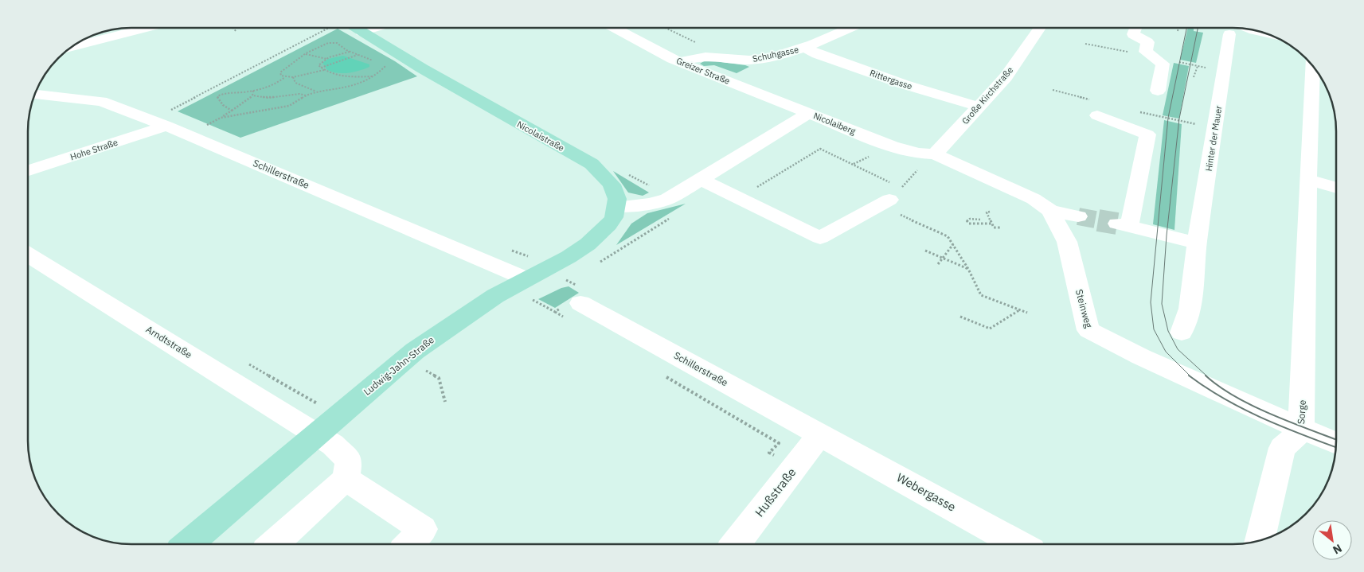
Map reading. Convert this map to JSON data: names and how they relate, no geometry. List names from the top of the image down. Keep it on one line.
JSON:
{"streets":{"main road":["Nicolaistraße","Ludwig-Jahn-Straße"],"street":["Schuhgasse","Greizer Straße","Rittergasse","Große Kirchstraße","Nicolaiberg","Hinter der Mauer","Hohe Straße","Schillerstraße","Steinweg","Arndtstraße","Sorge","Hußstraße","Webergasse"]},"crossings":[["Schuhgasse","Greizer Straße"],["Schuhgasse","Rittergasse"],["Greizer Straße","Nicolaiberg"],["Rittergasse","Große Kirchstraße"],["Große Kirchstraße","Nicolaiberg"],["Große Kirchstraße","Steinweg"],["Nicolaiberg","Nicolaistraße"],["Nicolaiberg","Steinweg"],["Hohe Straße","Schillerstraße"],["Schillerstraße","Ludwig-Jahn-Straße"],["Schillerstraße","Hußstraße"],["Schillerstraße","Webergasse"],["Steinweg","Sorge"],["Arndtstraße","Ludwig-Jahn-Straße"],["Hußstraße","Webergasse"]],"north":"bottom right"}
